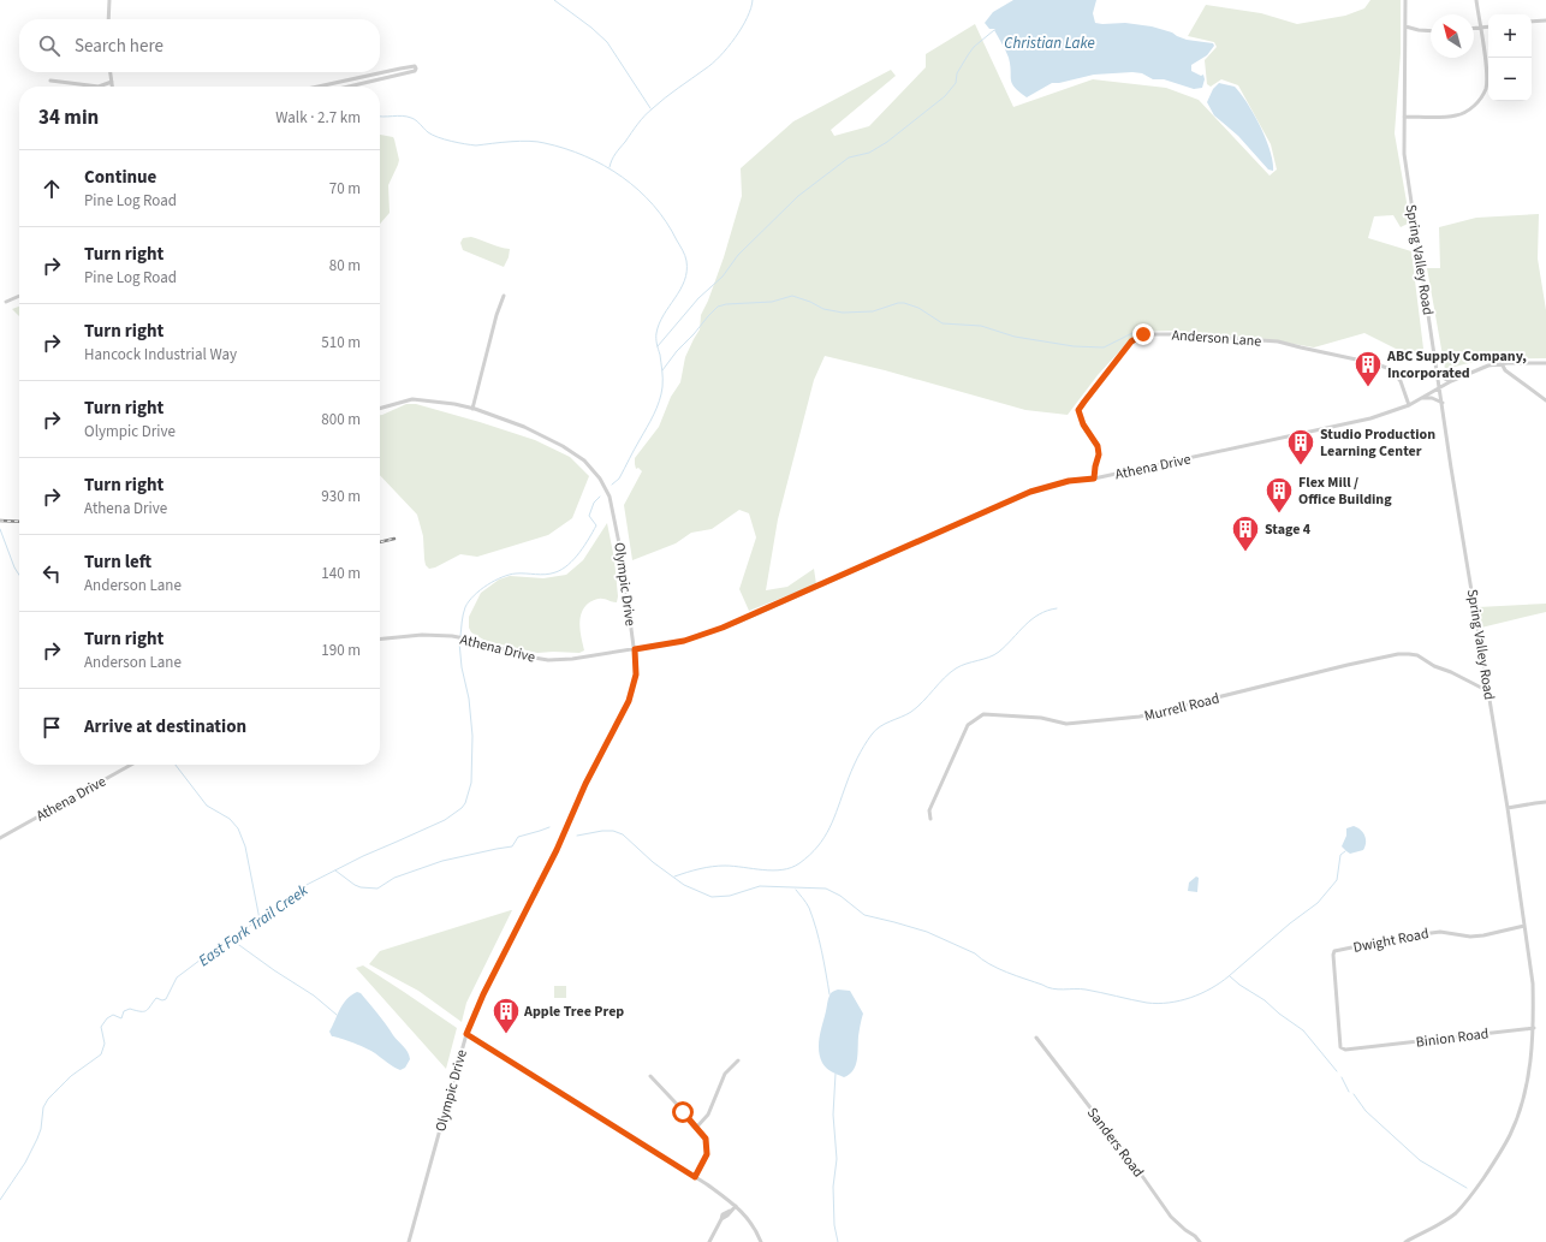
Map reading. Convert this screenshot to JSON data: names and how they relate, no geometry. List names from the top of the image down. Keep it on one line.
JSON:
{"streets":{"street":["Spring Valley Road","Anderson Lane","Athena Drive","Olympic Drive","Murrell Road","Dwight Road","Binion Road","Sanders Road"]},"crossings":[["Spring Valley Road","Athena Drive"],["Spring Valley Road","Murrell Road"],["Spring Valley Road","Dwight Road"],["Spring Valley Road","Binion Road"],["Anderson Lane","Athena Drive"],["Athena Drive","Olympic Drive"],["Dwight Road","Binion Road"]],"water":["Christian Lake","East Fork Trail Creek"],"places":{"building":["ABC Supply Company, Incorporated","Studio Production Learning Center","Flex Mill / Office Building","Stage 4","Apple Tree Prep"]},"north":"top left","page":{"map_buttons":["+","−"],"search":"Search here","heading":["34 min","Walk · 2.7 km"],"list":[["Continue","Pine Log Road","70 m"],["Turn right","Pine Log Road","80 m"],["Turn right","Hancock Industrial Way","510 m"],["Turn right","Olympic Drive","800 m"],["Turn right","Athena Drive","930 m"],["Turn left","Anderson Lane","140 m"],["Turn right","Anderson Lane","190 m"],"Arrive at destination"]}}
